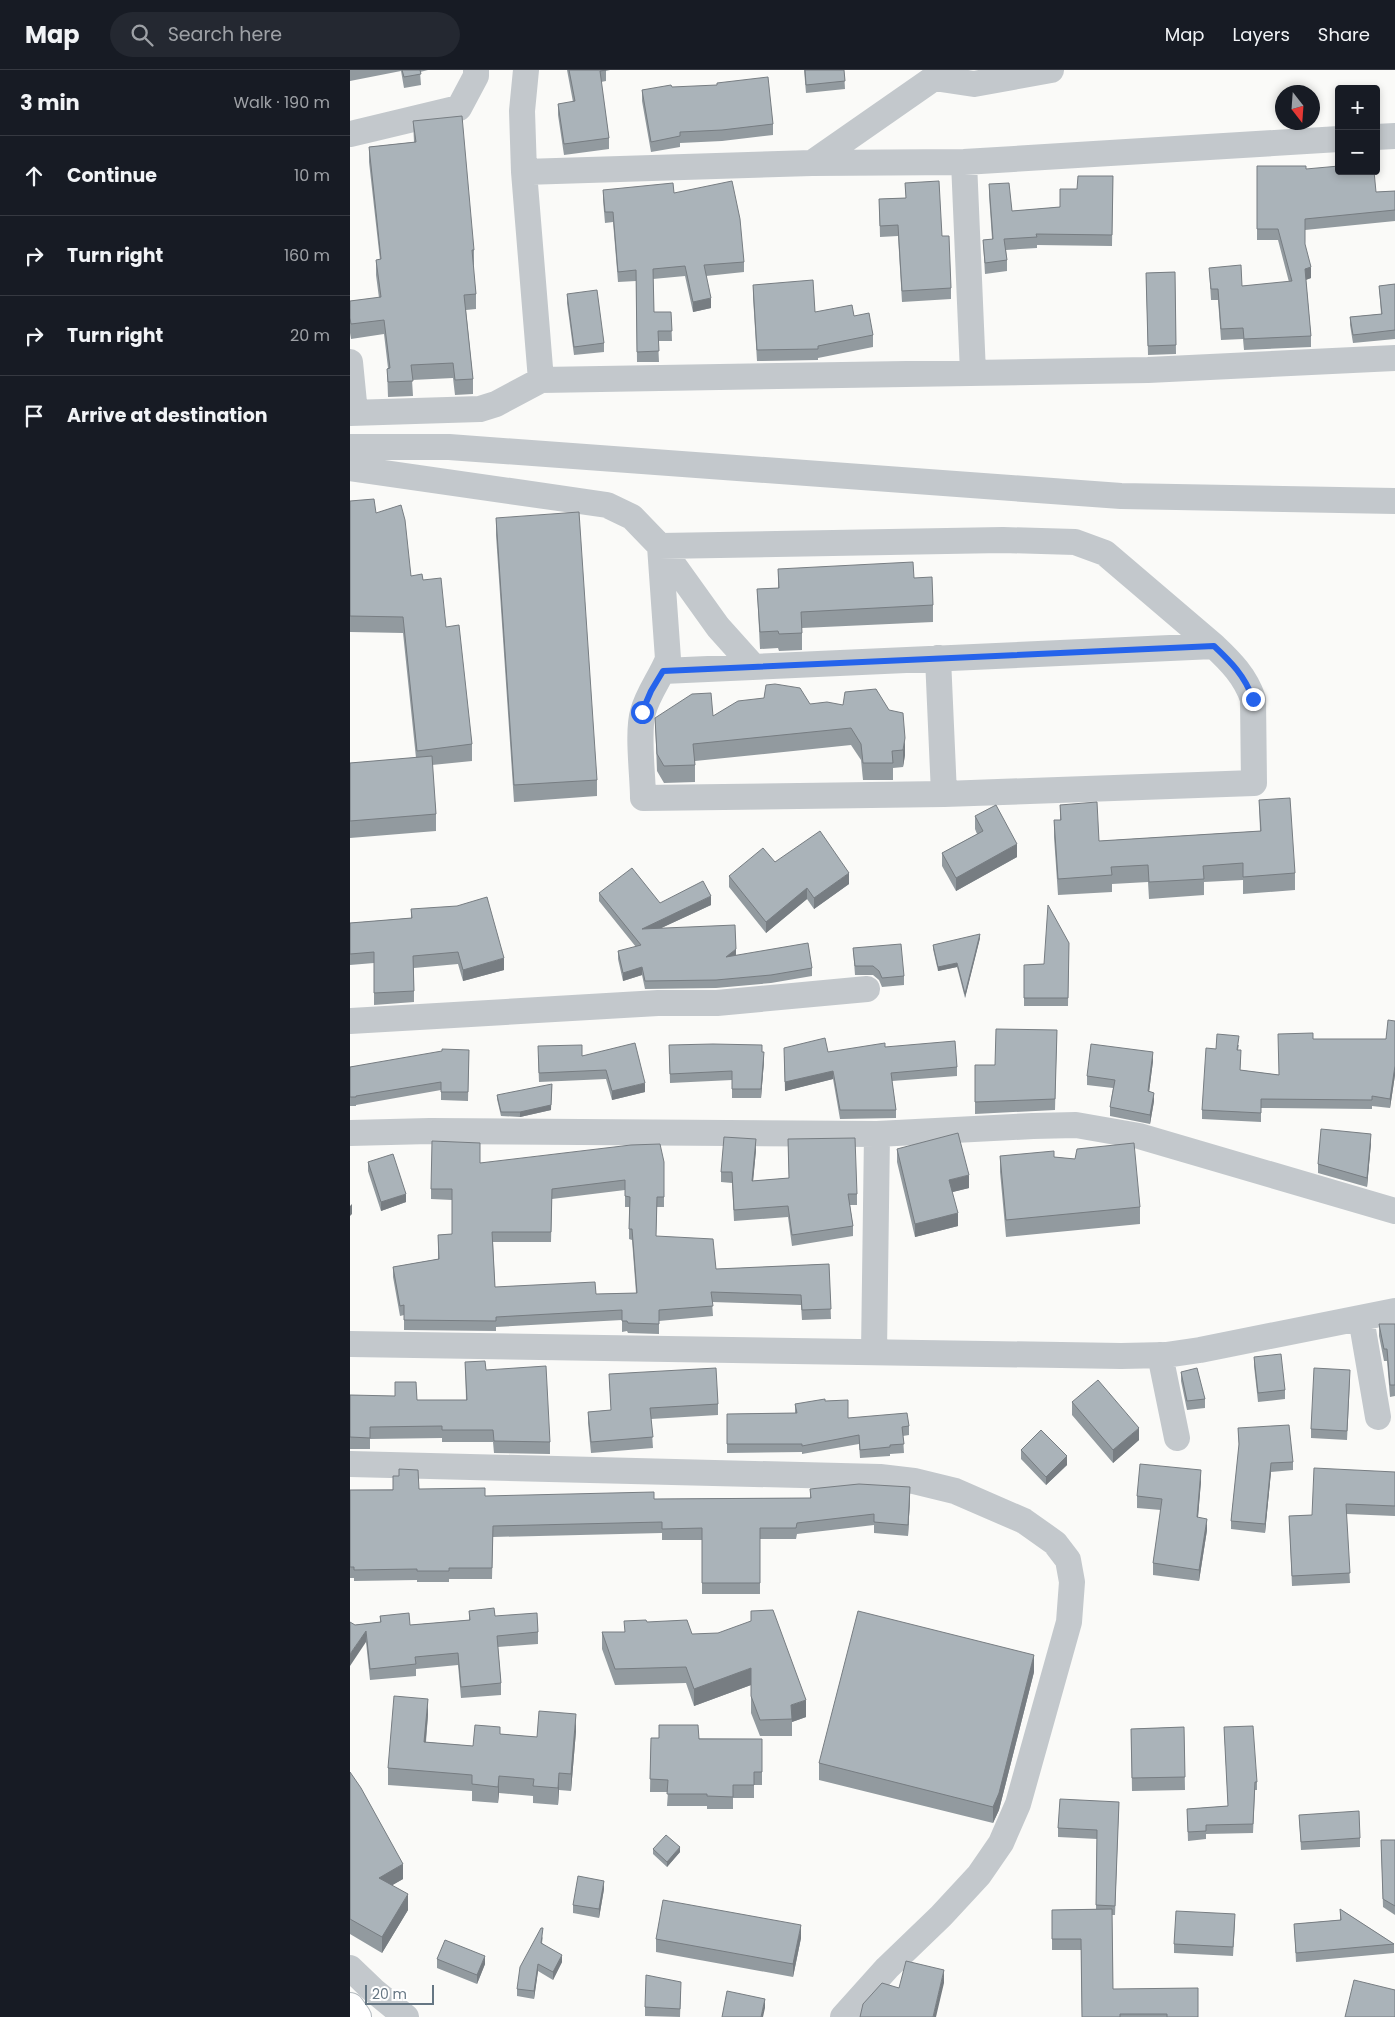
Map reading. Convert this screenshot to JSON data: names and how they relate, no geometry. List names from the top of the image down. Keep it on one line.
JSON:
{"scale_bar":"20 m","north":"bottom","page":{"header":"Map","search":"Search here","nav":["Map","Layers","Share"],"heading":["3 min","Walk · 190 m"],"map_buttons":["+","−"],"list":[["Continue","10 m"],["Turn right","160 m"],["Turn right","20 m"],"Arrive at destination"],"scale":"20 m"}}
